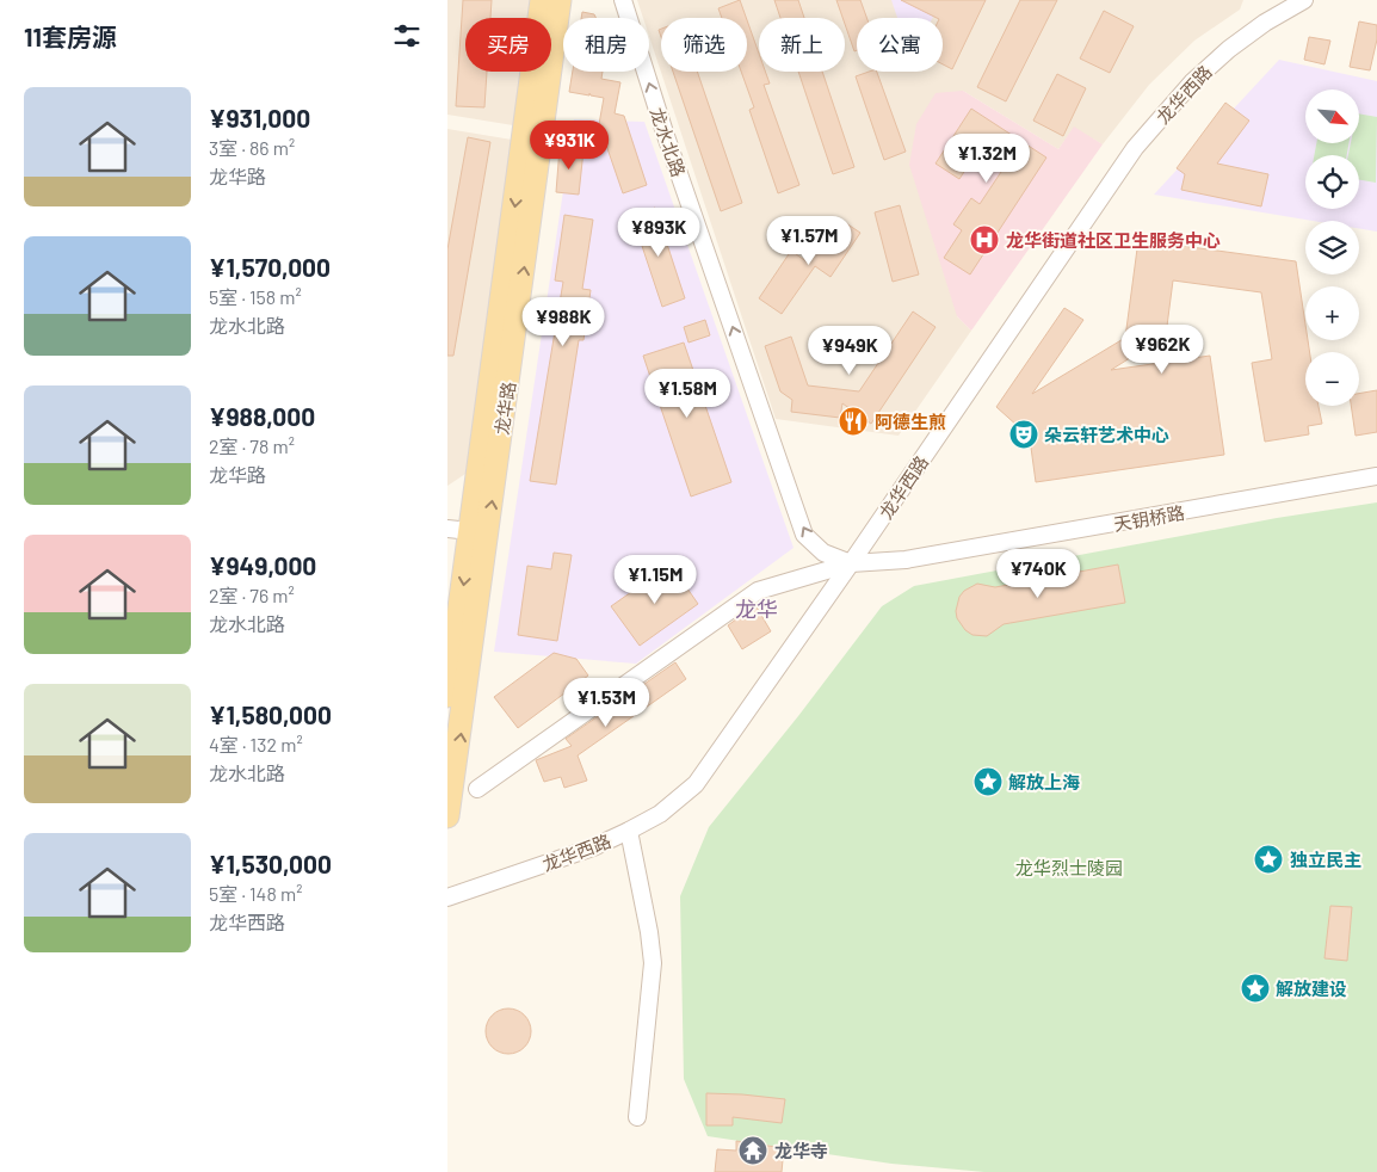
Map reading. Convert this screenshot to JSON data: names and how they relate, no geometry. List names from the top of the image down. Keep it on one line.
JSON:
{"streets":{"main road":["龙华路"],"street":["龙华西路","龙水北路","天钥桥路"]},"crossings":[["龙华西路","龙水北路"],["龙华西路","天钥桥路"],["龙水北路","天钥桥路"]],"one_way":["龙水北路"],"districts":["龙华"],"parks":["龙华烈士陵园"],"places":{"hospital":["龙华街道社区卫生服务中心"],"restaurant":["阿德生煎"],"theatre":["朵云轩艺术中心"],"place":["解放上海","独立民主","解放建设"],"temple":["龙华寺"]},"north":"bottom right","page":{"heading":"11套房源","chip":["买房","租房","筛选","新上","公寓"],"list":[{"name":"¥931,000","note":"3室 · 86 m² · 龙华路"},{"name":"¥1,570,000","note":"5室 · 158 m² · 龙水北路"},{"name":"¥988,000","note":"2室 · 78 m² · 龙华路"},{"name":"¥949,000","note":"2室 · 76 m² · 龙水北路"},{"name":"¥1,580,000","note":"4室 · 132 m² · 龙水北路"},{"name":"¥1,530,000","note":"5室 · 148 m² · 龙华西路"}],"map_buttons":["+","−"],"price":["¥931K","¥1.32M","¥893K","¥1.57M","¥988K","¥962K","¥949K","¥1.58M","¥740K","¥1.15M","¥1.53M"]}}
